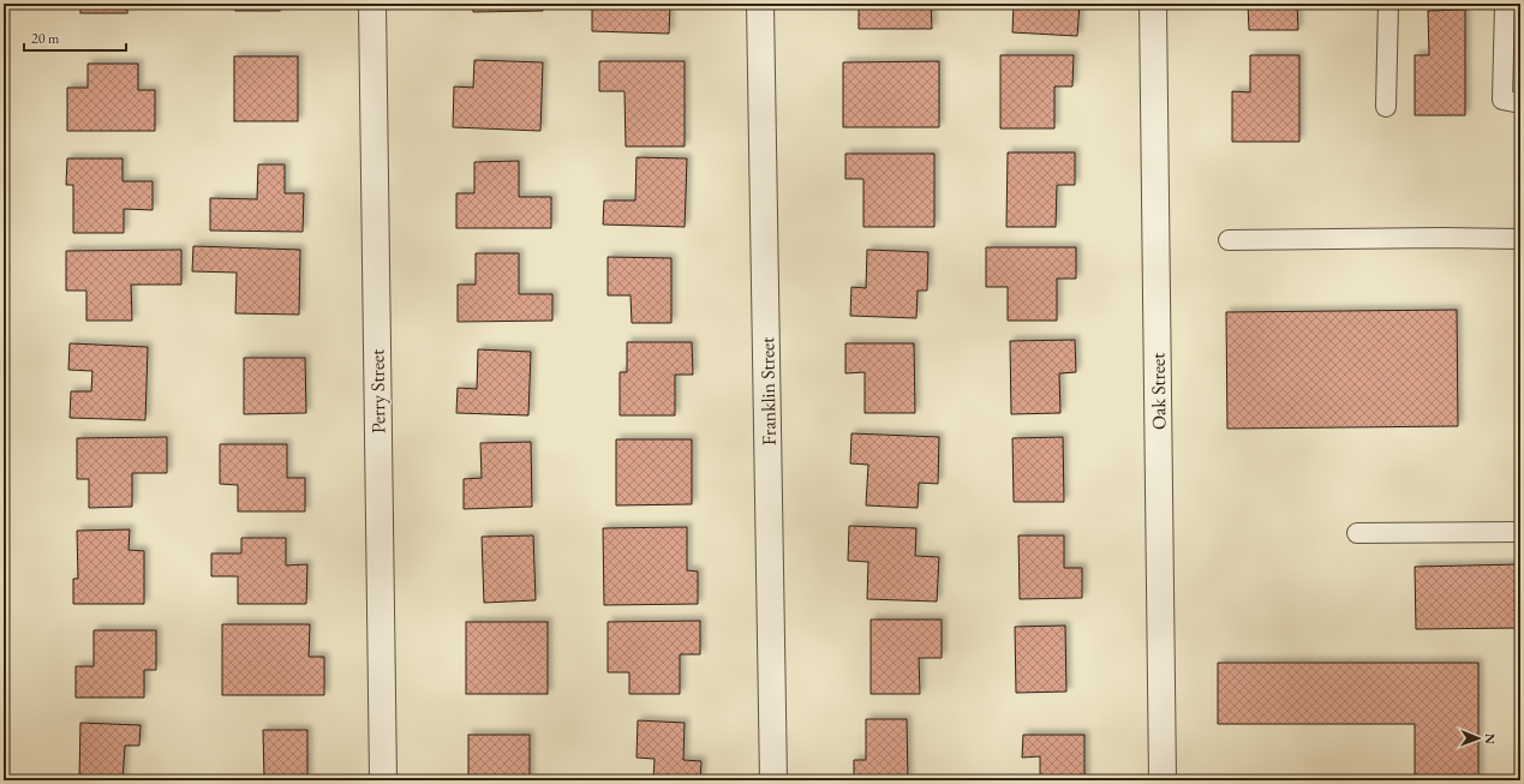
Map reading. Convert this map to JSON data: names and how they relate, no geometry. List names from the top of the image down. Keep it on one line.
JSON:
{"streets":{"street":["Perry Street","Franklin Street","Oak Street"]},"scale_bar":"20 m","north":"right"}
